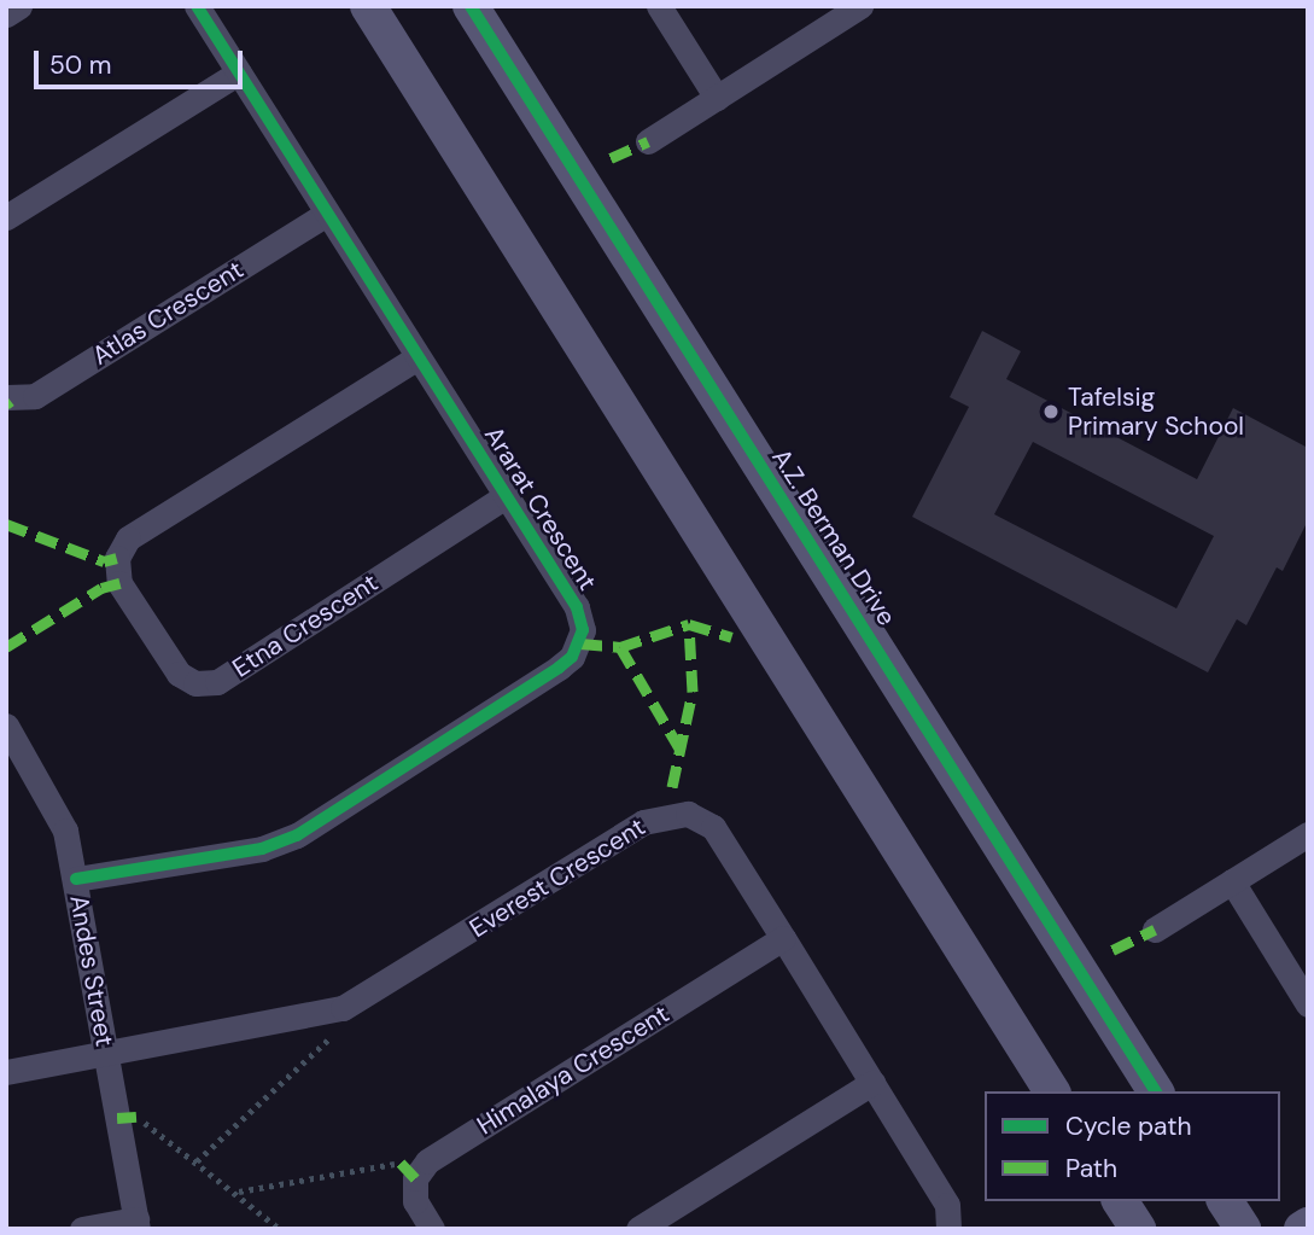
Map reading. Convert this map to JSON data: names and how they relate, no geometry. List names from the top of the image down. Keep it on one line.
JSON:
{"streets":{"street":["Atlas Crescent","Ararat Crescent","A.Z. Berman Drive","Etna Crescent","Everest Crescent","Andes Street","Himalaya Crescent"]},"crossings":[["Atlas Crescent","Ararat Crescent"],["Ararat Crescent","Etna Crescent"],["Ararat Crescent","Andes Street"],["Everest Crescent","Andes Street"],["Everest Crescent","Himalaya Crescent"]],"places":["Tafelsig Primary School"],"legend":["Cycle path","Path"],"scale_bar":"50 m"}
